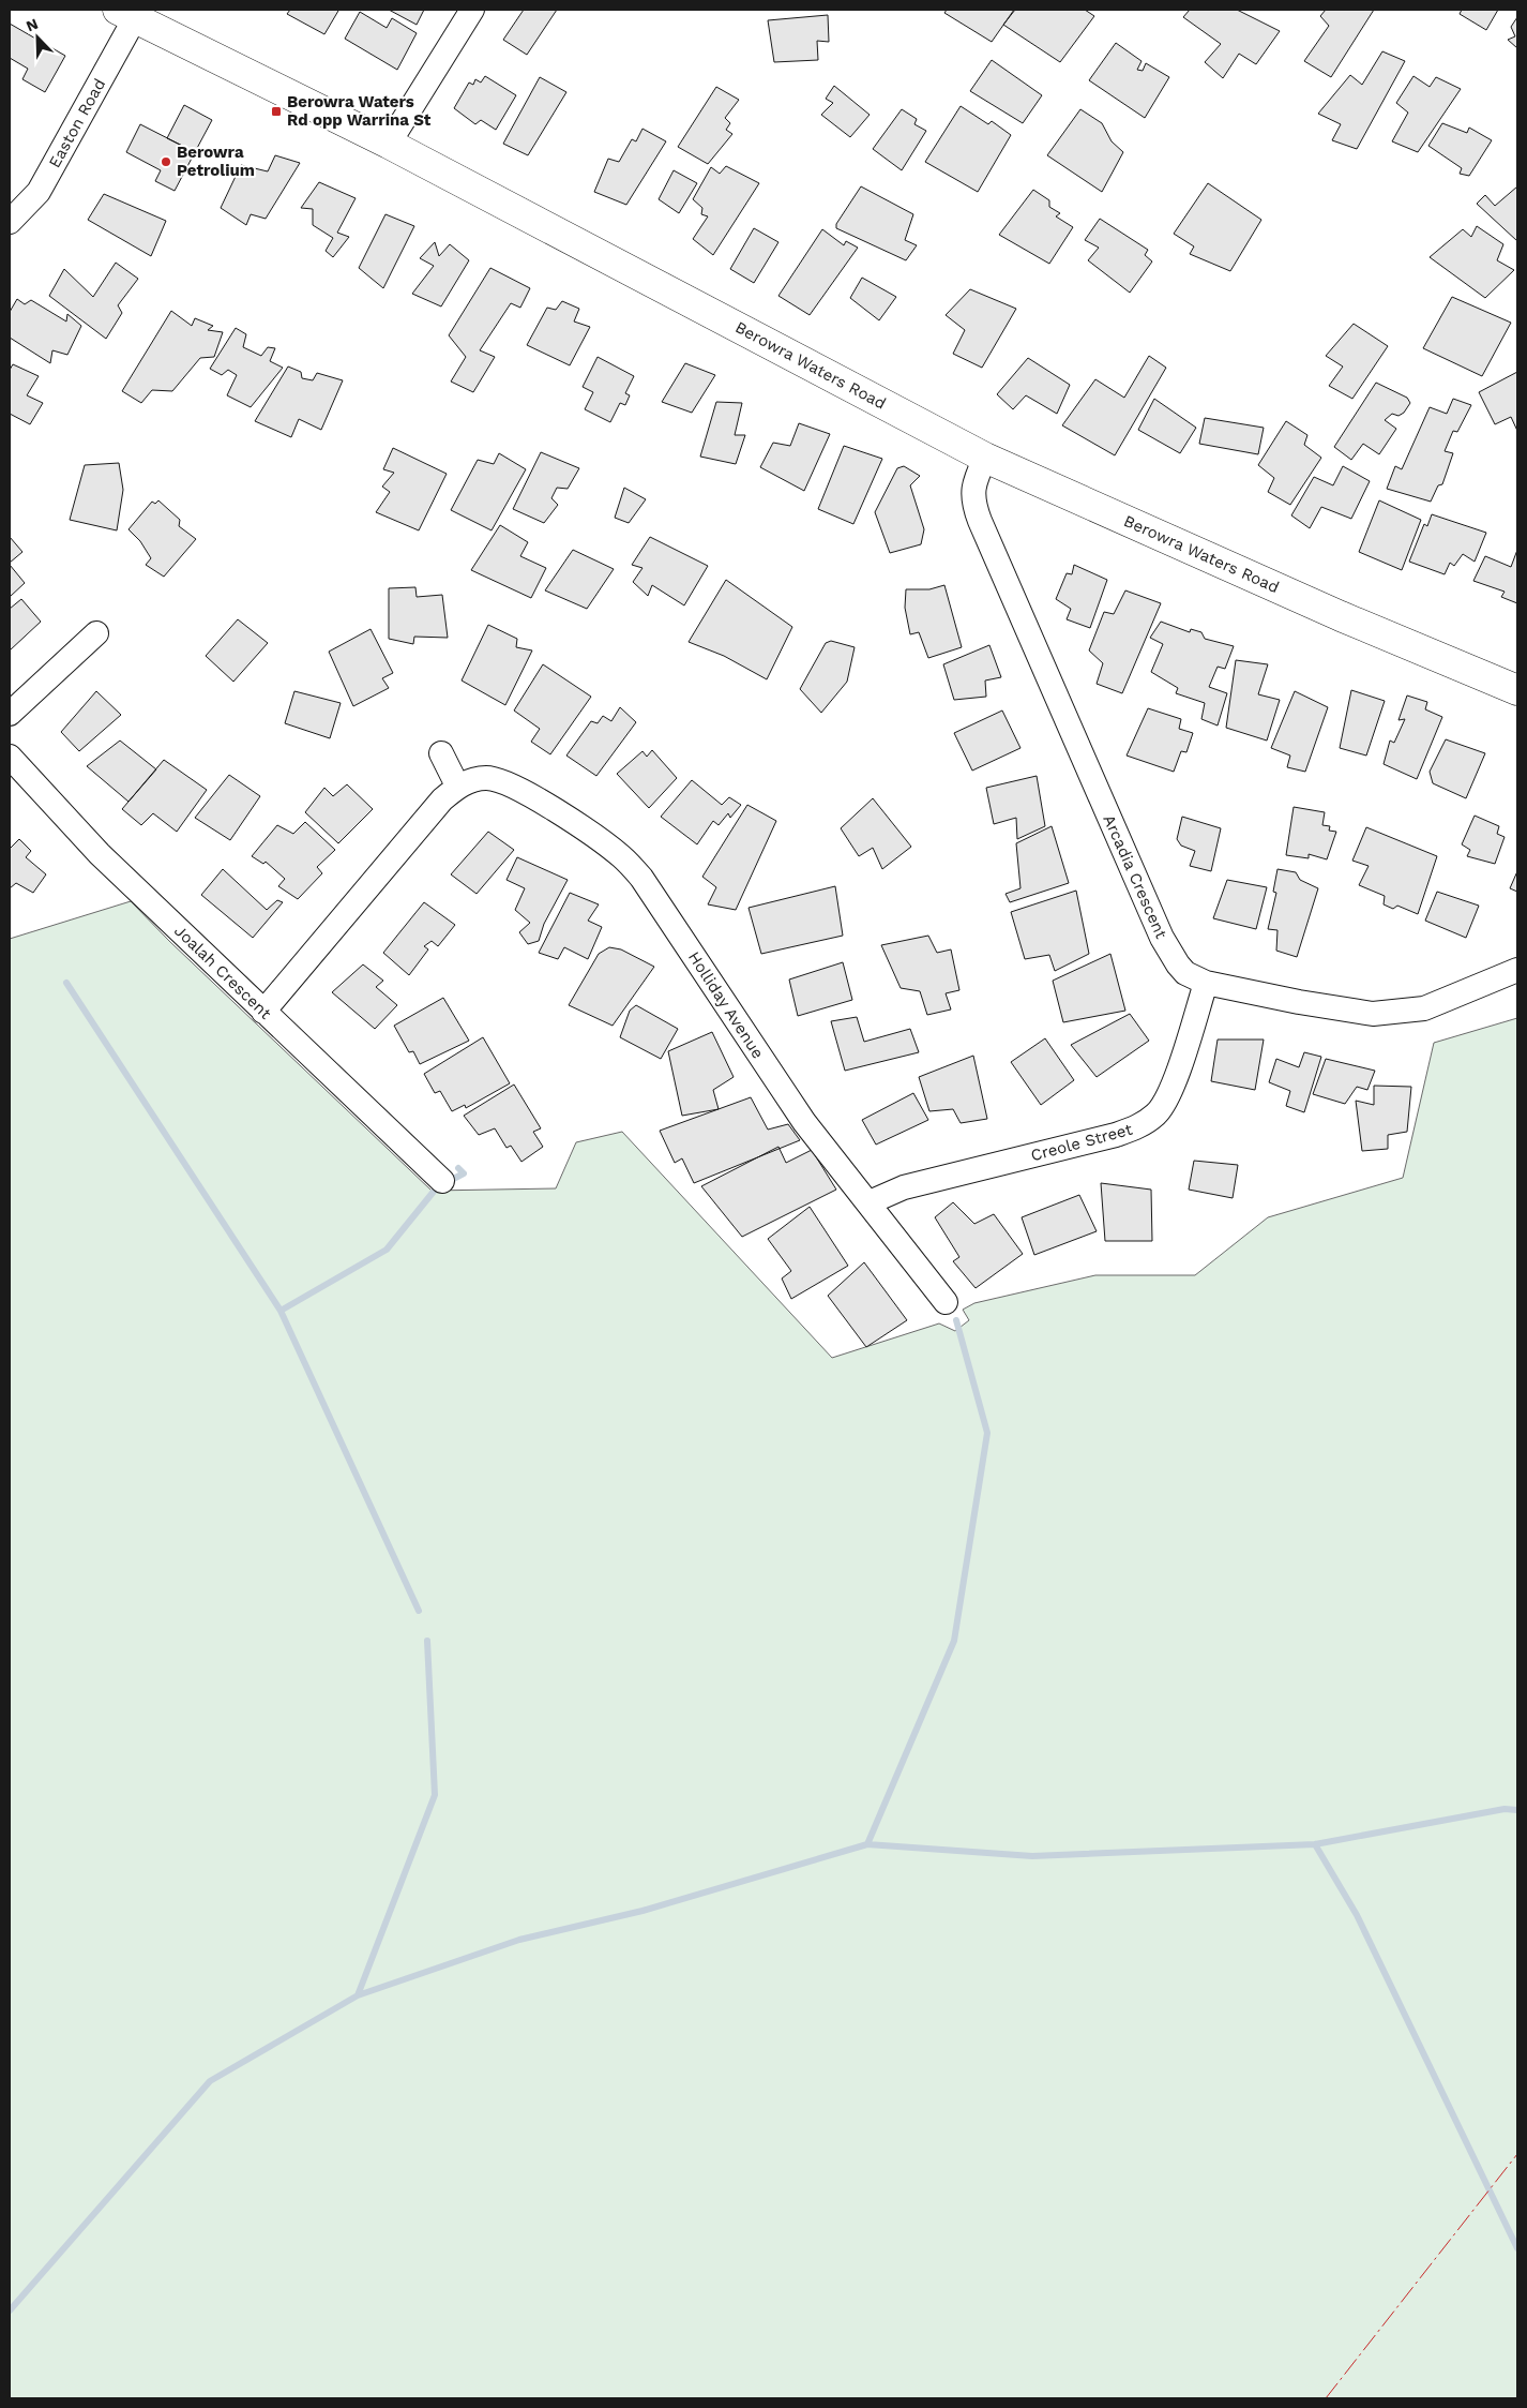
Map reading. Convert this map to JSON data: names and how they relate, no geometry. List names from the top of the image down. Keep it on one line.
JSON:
{"streets":{"main road":["Berowra Waters Road"],"street":["Easton Road","Arcadia Crescent","Joalah Crescent","Holliday Avenue","Creole Street"]},"crossings":[["Easton Road","Berowra Waters Road"],["Berowra Waters Road","Arcadia Crescent"],["Arcadia Crescent","Creole Street"],["Joalah Crescent","Holliday Avenue"],["Holliday Avenue","Creole Street"]],"places":{"transit":["Berowra Waters Rd opp Warrina St"],"other":["Berowra Petrolium"]},"north":"top left"}
